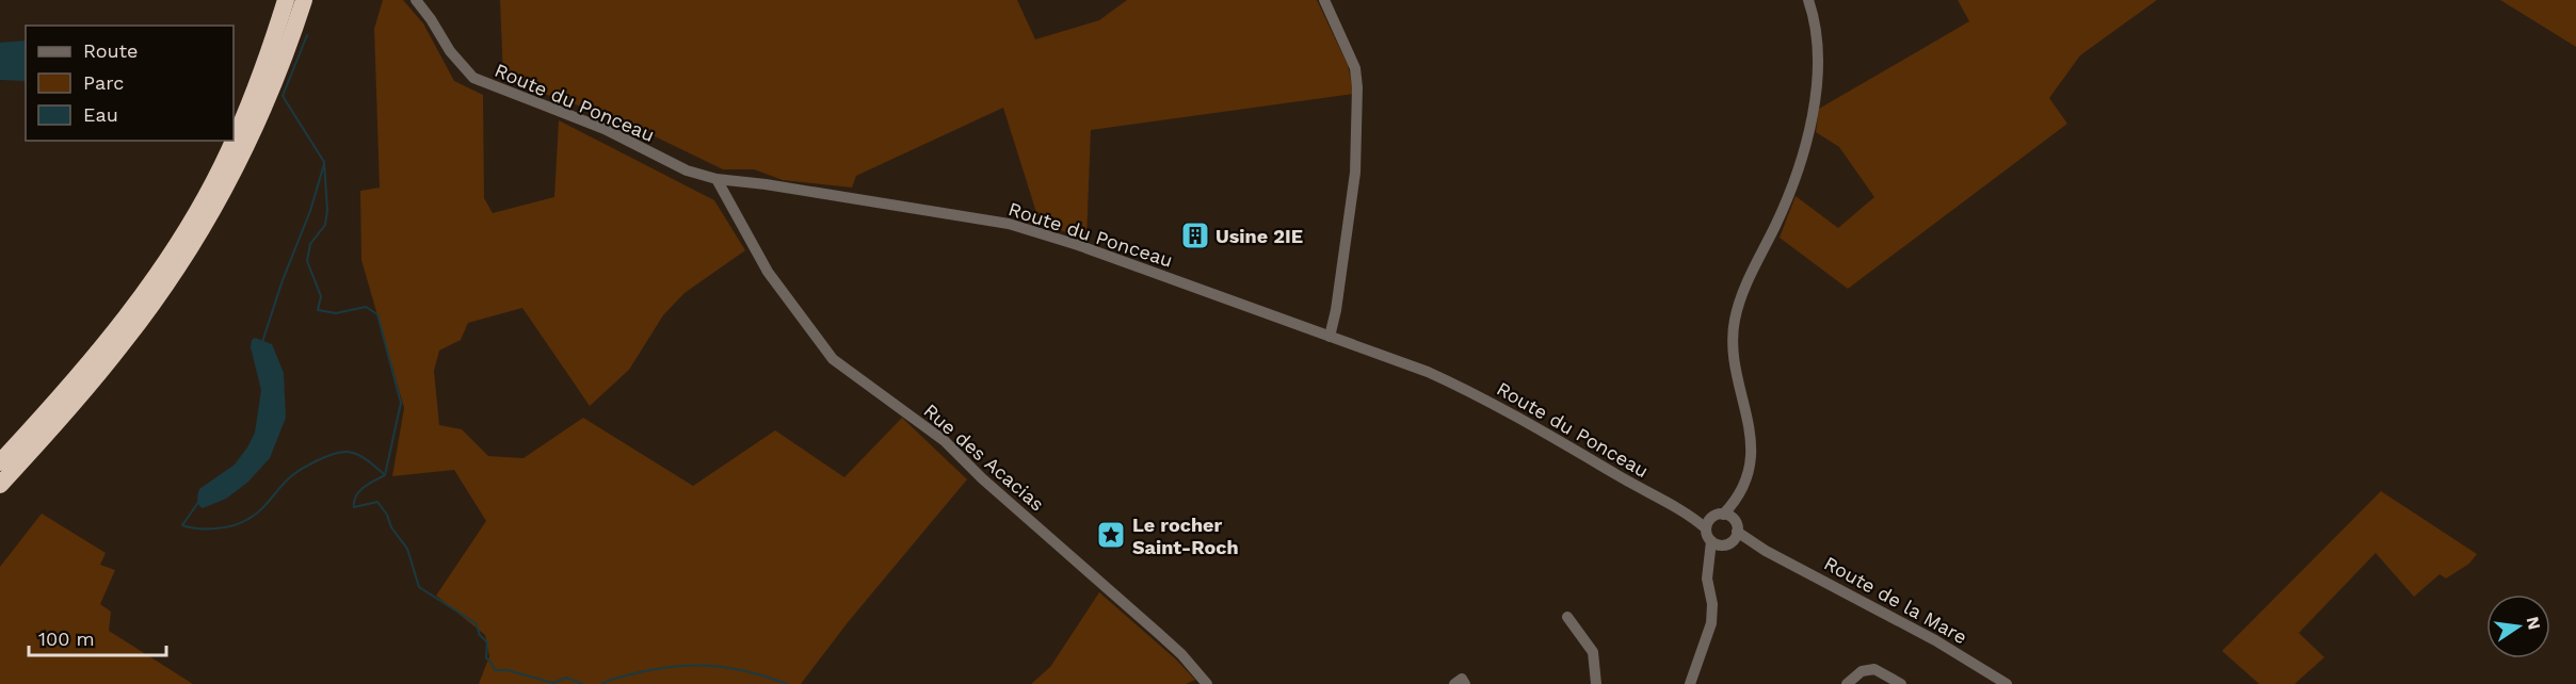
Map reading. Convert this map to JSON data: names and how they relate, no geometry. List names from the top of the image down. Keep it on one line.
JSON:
{"streets":{"street":["Route du Ponceau","Rue des Acacias","Route de la Mare"]},"crossings":[["Route du Ponceau","Rue des Acacias"],["Route du Ponceau","Route de la Mare"]],"places":{"building":["Usine 2IE"],"place":["Le rocher Saint-Roch"]},"legend":["Route","Parc","Eau"],"scale_bar":"100 m","north":"right"}
